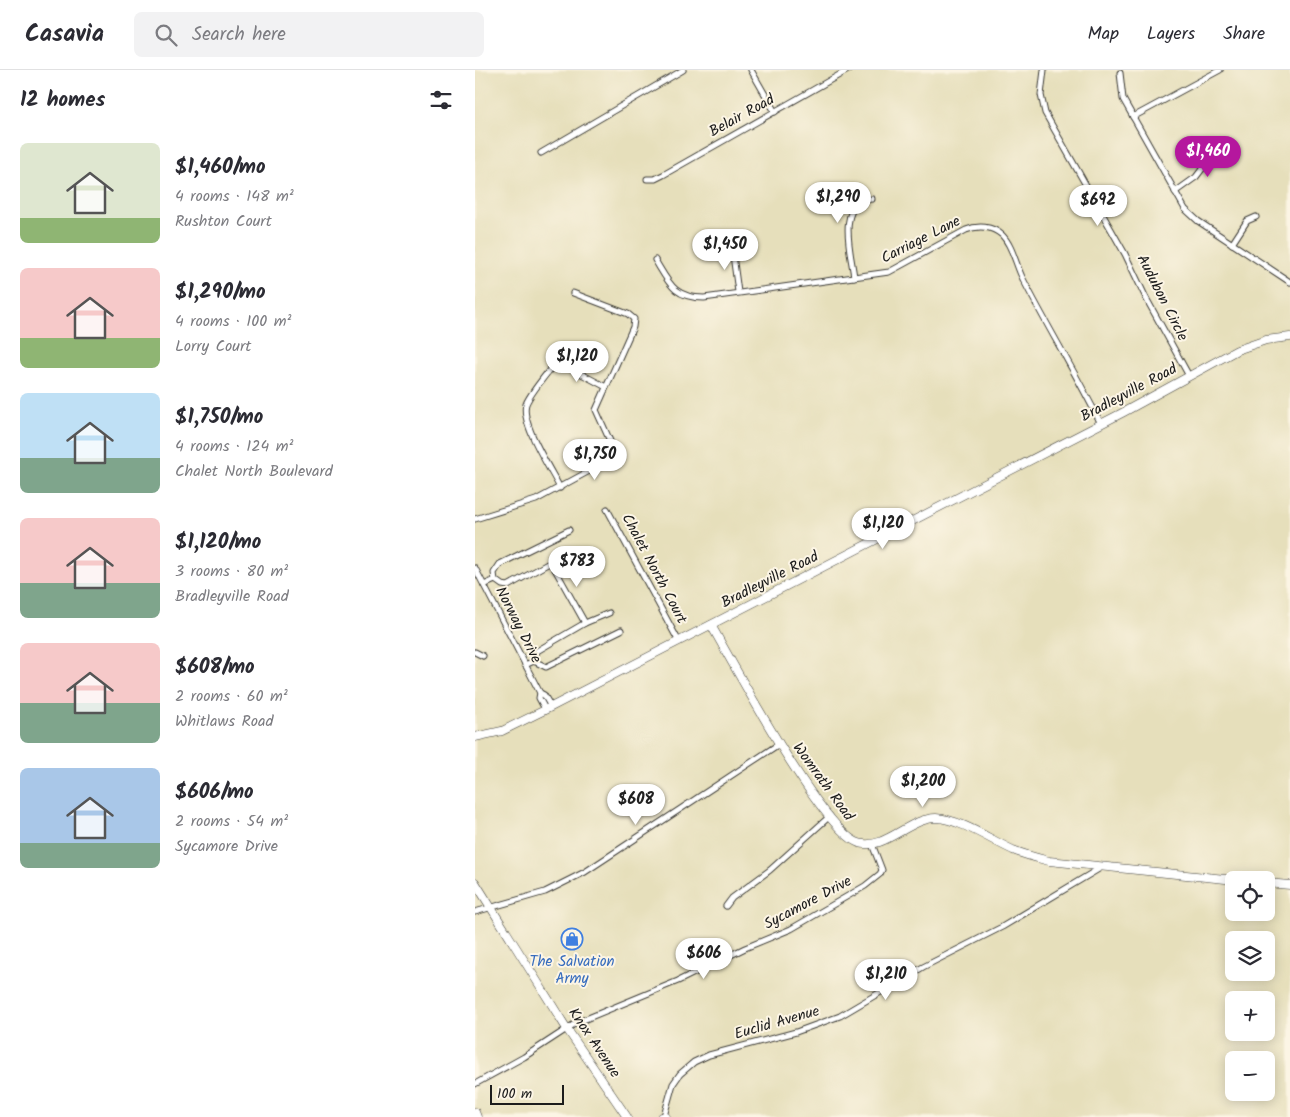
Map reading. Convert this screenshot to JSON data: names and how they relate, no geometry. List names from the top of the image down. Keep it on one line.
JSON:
{"streets":{"street":["Belair Road","Carriage Lane","Audubon Circle","Bradleyville Road","Chalet North Court","Norway Drive","Womrath Road","Sycamore Drive","Euclid Avenue","Knox Avenue"]},"crossings":[["Carriage Lane","Bradleyville Road"],["Audubon Circle","Bradleyville Road"],["Bradleyville Road","Chalet North Court"],["Bradleyville Road","Norway Drive"],["Bradleyville Road","Womrath Road"],["Womrath Road","Sycamore Drive"],["Sycamore Drive","Knox Avenue"]],"places":{"shop":["The Salvation Army"]},"scale_bar":"100 m","page":{"header":"Casavia","search":"Search here","nav":["Map","Layers","Share"],"heading":"12 homes","list":[{"name":"$1,460/mo","note":"4 rooms · 148 m² · Rushton Court"},{"name":"$1,290/mo","note":"4 rooms · 100 m² · Lorry Court"},{"name":"$1,750/mo","note":"4 rooms · 124 m² · Chalet North Boulevard"},{"name":"$1,120/mo","note":"3 rooms · 80 m² · Bradleyville Road"},{"name":"$608/mo","note":"2 rooms · 60 m² · Whitlaws Road"},{"name":"$606/mo","note":"2 rooms · 54 m² · Sycamore Drive"}],"price":["$1,460","$1,290","$692","$1,450","$1,120","$1,750","$1,120","$783","$1,200","$608","$606","$1,210"],"map_buttons":["+","−"],"scale":"100 m"}}
